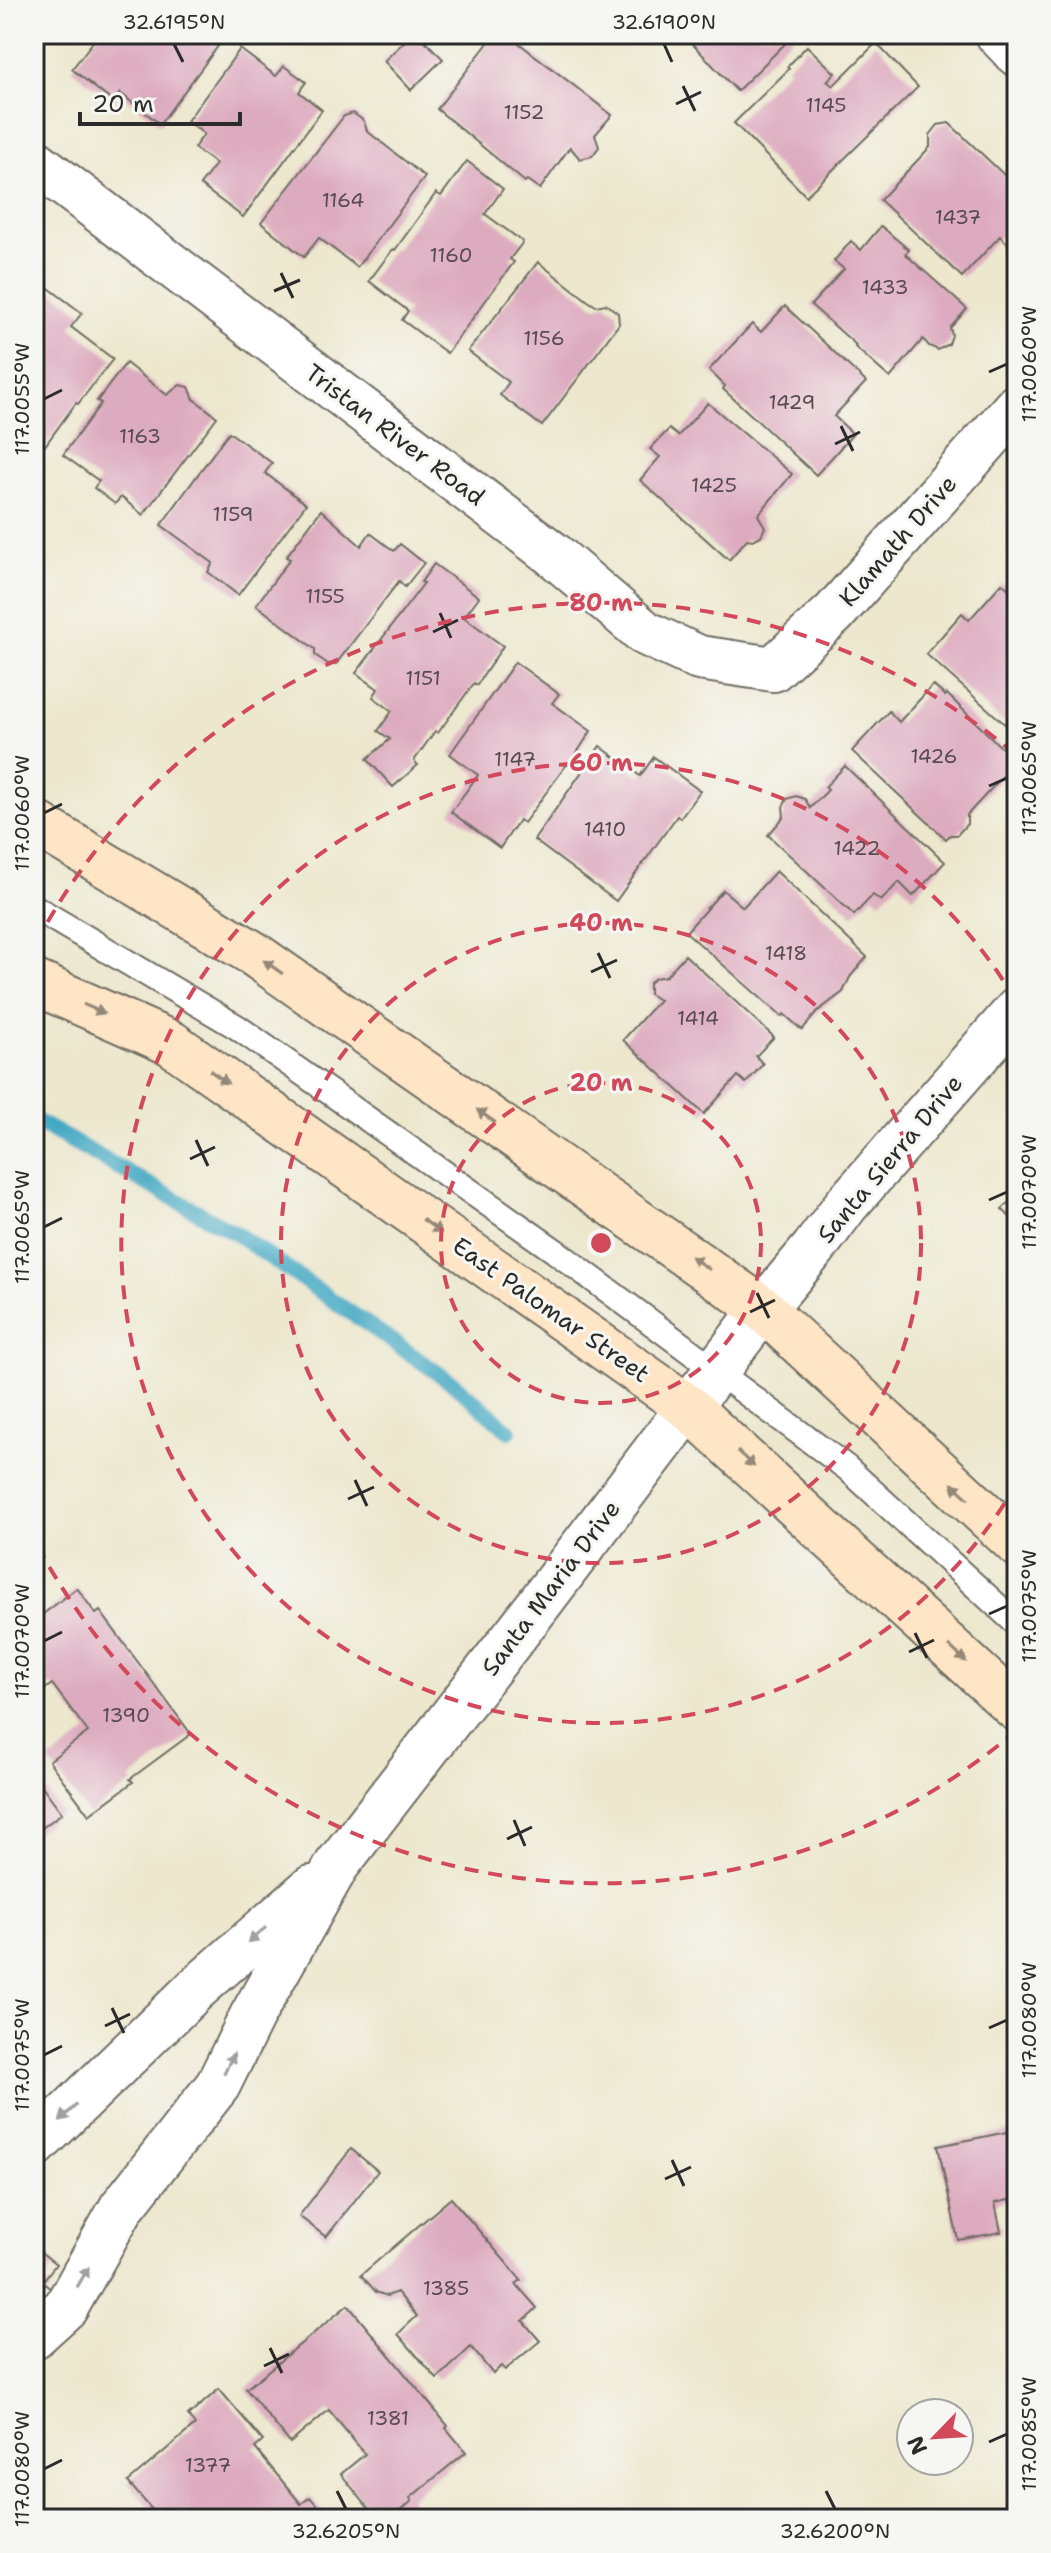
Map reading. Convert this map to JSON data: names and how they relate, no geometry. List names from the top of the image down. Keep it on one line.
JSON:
{"streets":{"main road":["East Palomar Street"],"street":["Tristan River Road","Klamath Drive","Santa Sierra Drive","Santa Maria Drive"]},"crossings":[["Tristan River Road","Klamath Drive"],["Santa Sierra Drive","Santa Maria Drive"],["East Palomar Street","Santa Maria Drive"]],"house_numbers":["1145","1152","1164","1437","1160","1433","1156","1429","1163","1425","1159","1155","1151","1426","1147","1410","1422","1418","1414","1390","1385","1381","1377"],"scale_bar":"20 m","north":"bottom left","coordinates":["32.6195°N","32.6190°N","117.0060°W","117.0055°W","117.0065°W","117.0070°W","117.0075°W","117.0080°W","117.0085°W","32.6205°N","32.6200°N"],"rings":["80 m","60 m","40 m","20 m"]}
